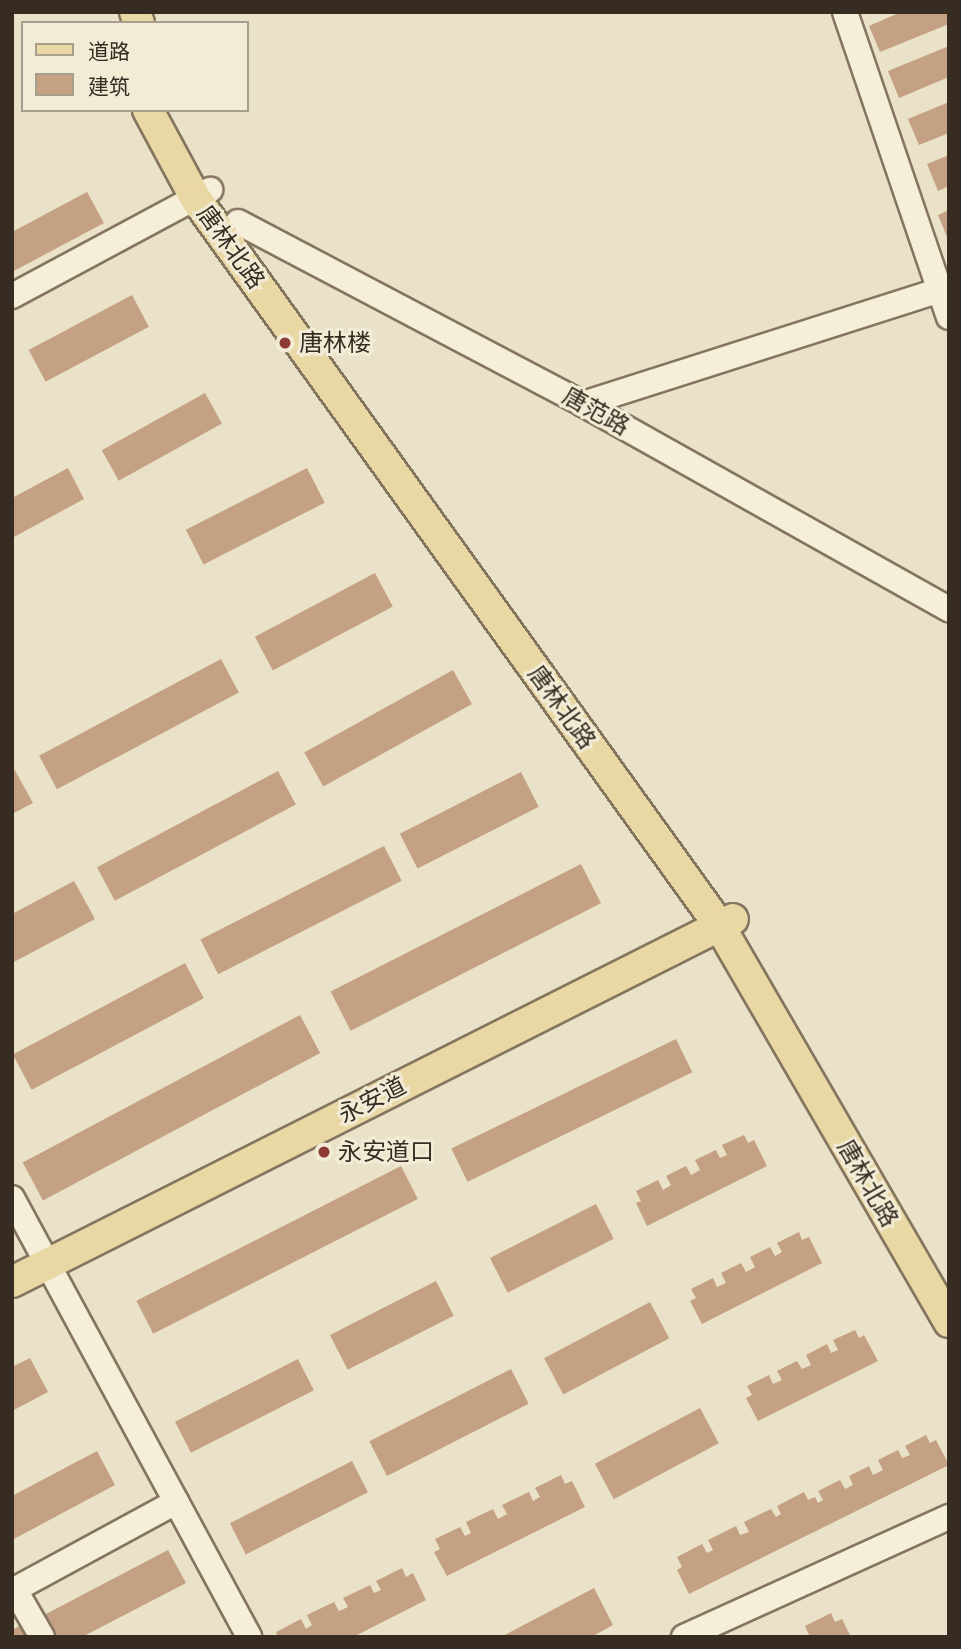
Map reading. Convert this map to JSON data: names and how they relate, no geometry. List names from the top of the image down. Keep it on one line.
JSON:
{"streets":{"main road":["唐林北路","永安道"],"street":["唐范路"]},"crossings":[["唐林北路","唐范路"],["唐林北路","永安道"]],"places":["唐林楼","永安道口"],"legend":["道路","建筑"]}
